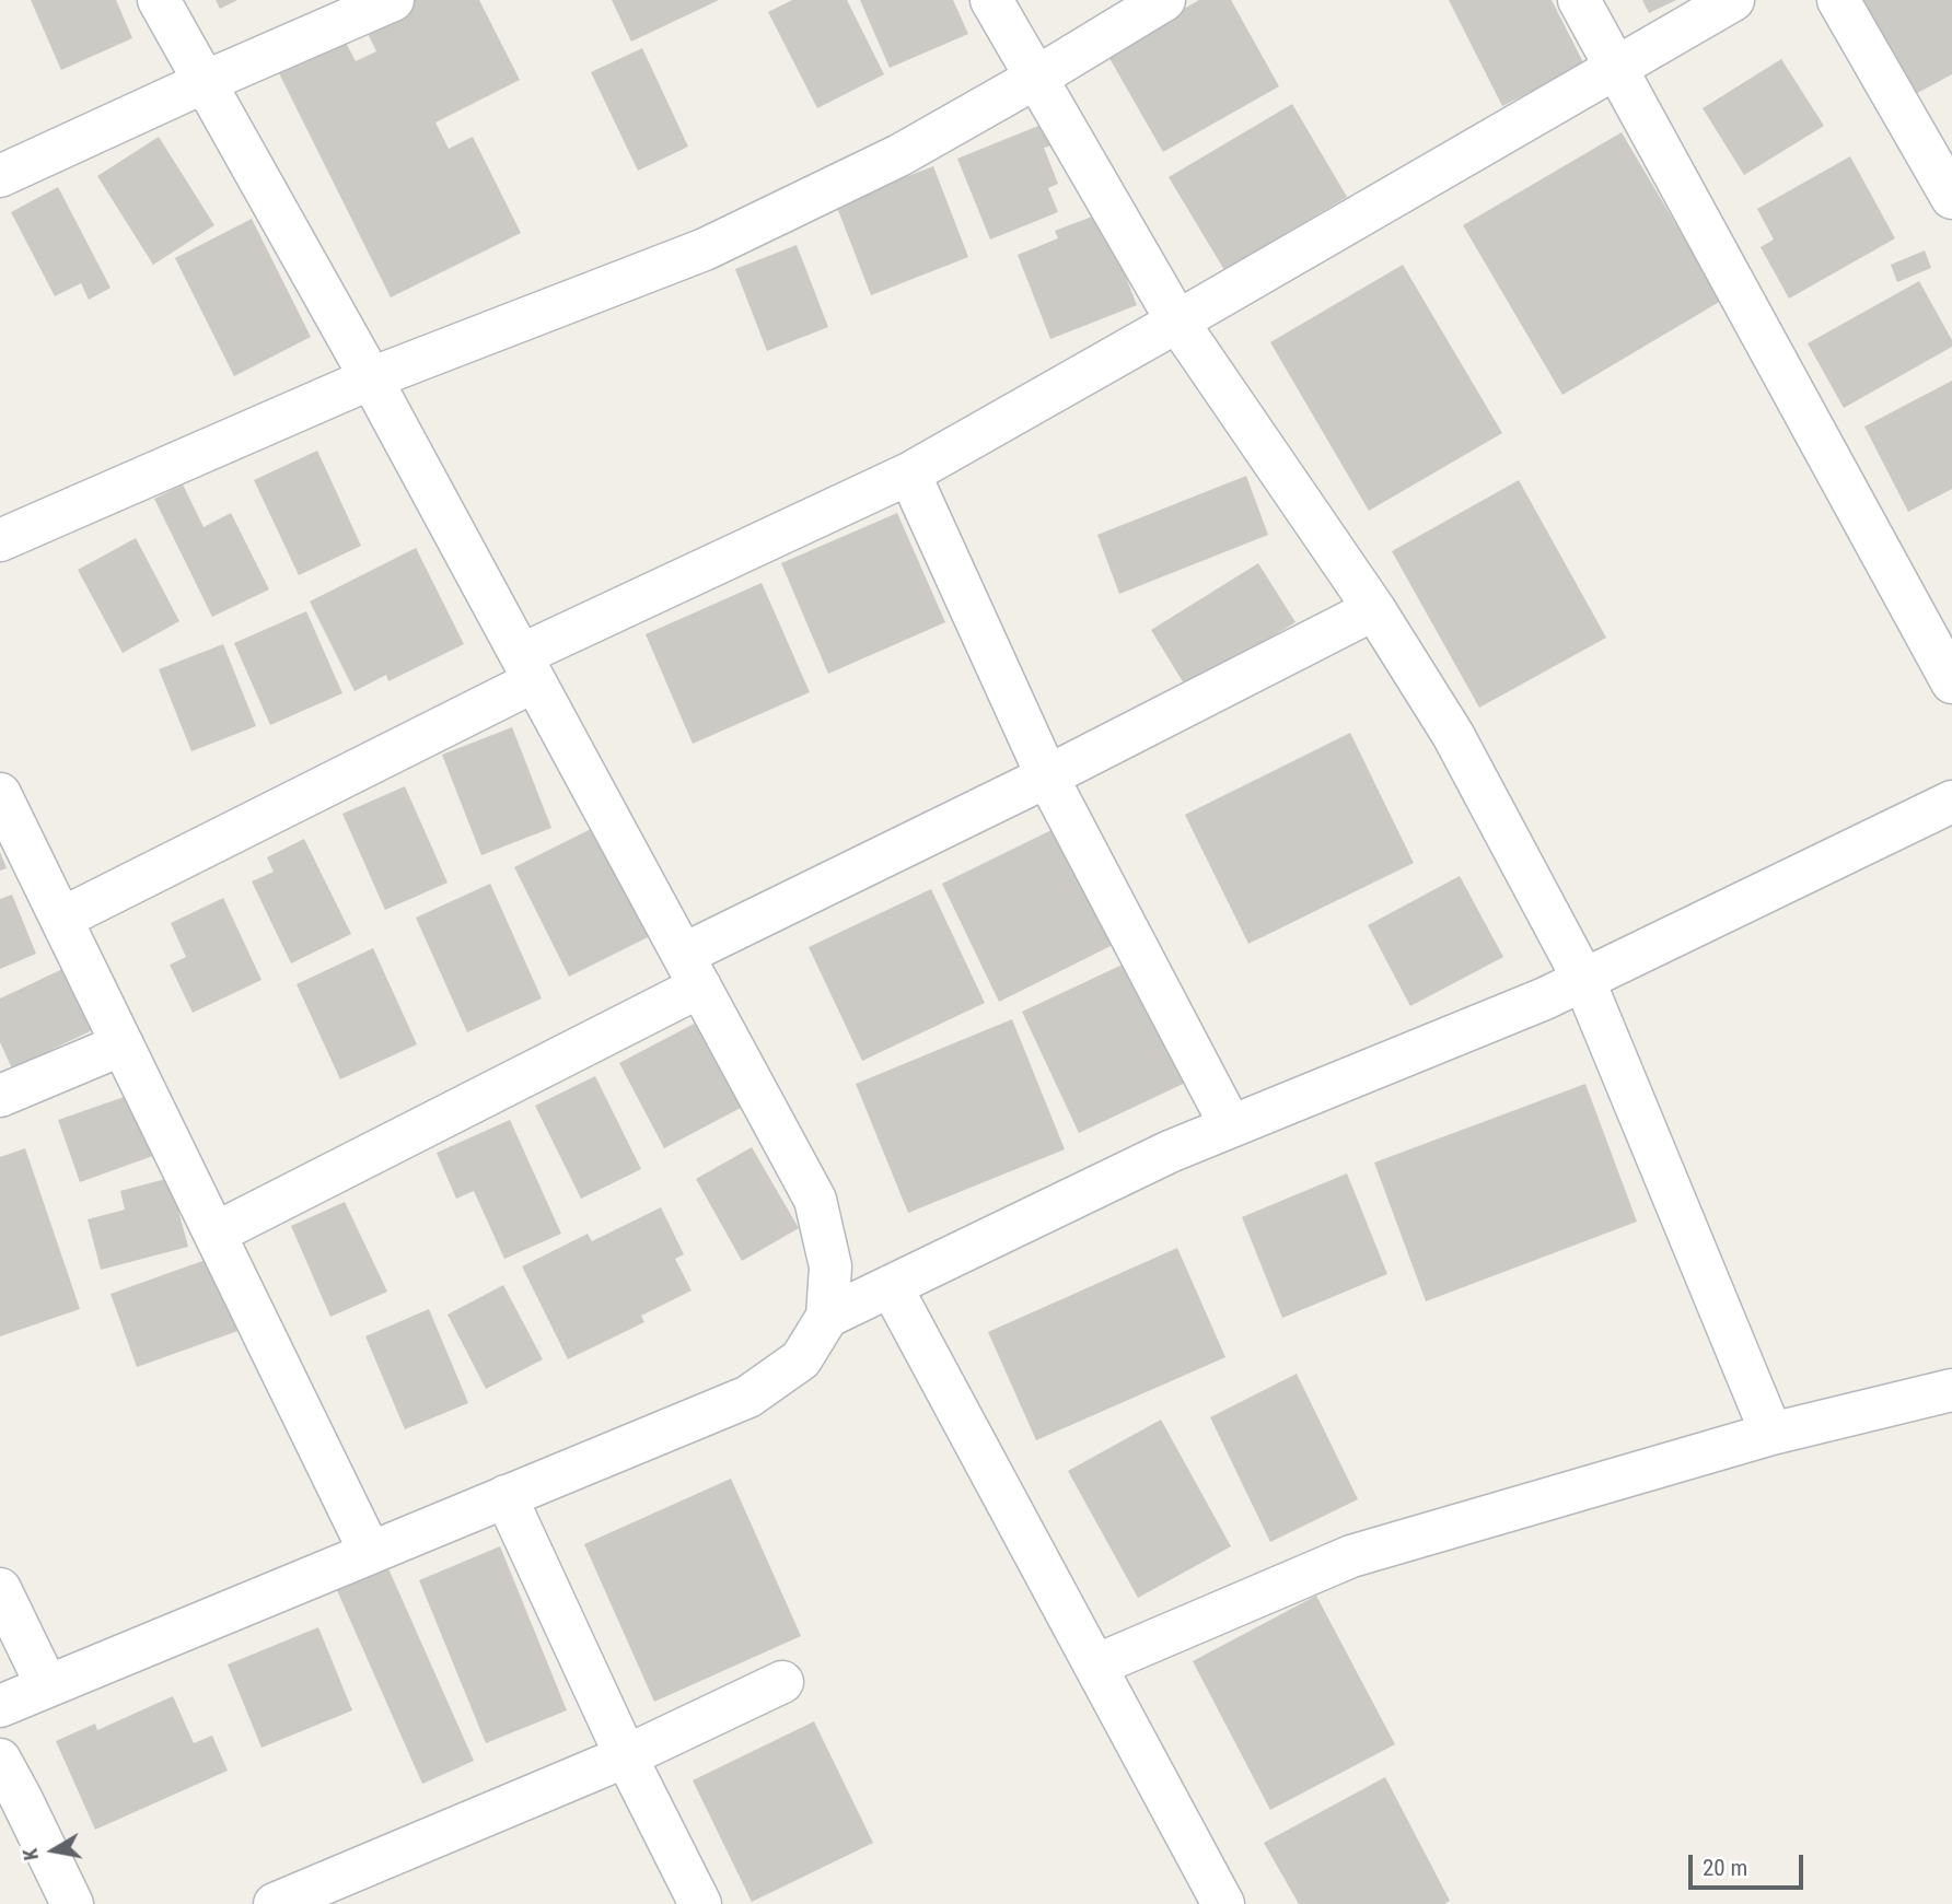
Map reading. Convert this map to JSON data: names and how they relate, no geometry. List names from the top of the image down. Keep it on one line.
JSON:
{"scale_bar":"20 m","north":"left"}
